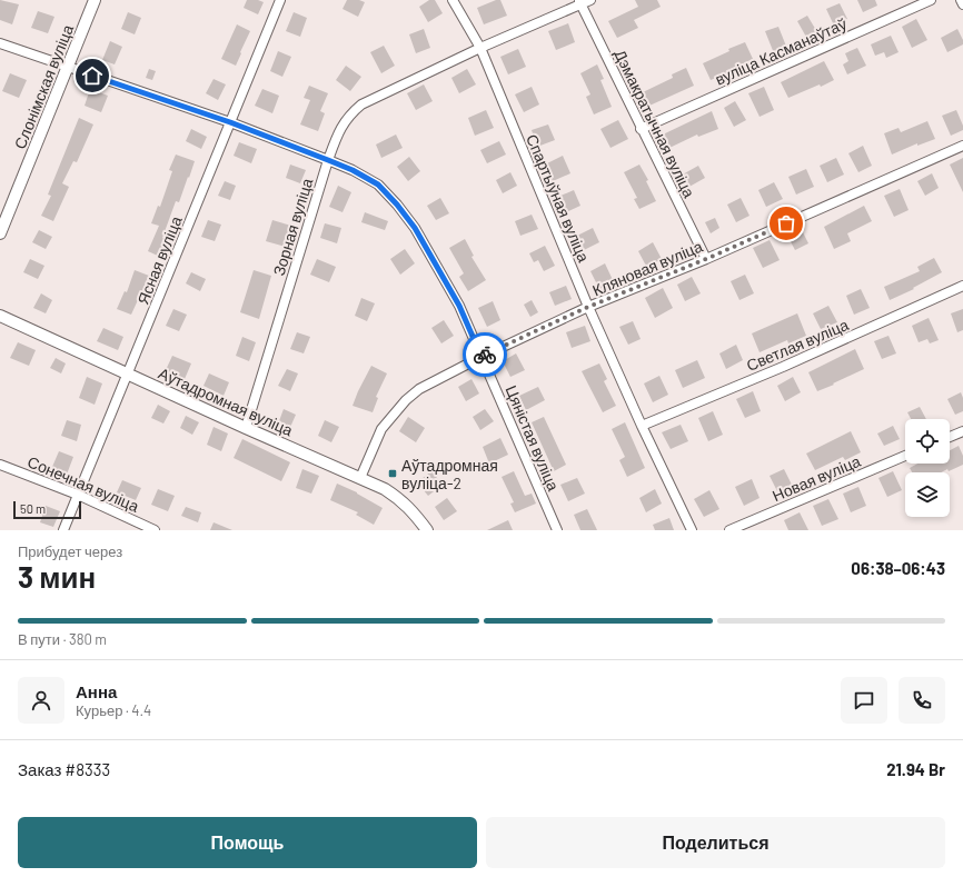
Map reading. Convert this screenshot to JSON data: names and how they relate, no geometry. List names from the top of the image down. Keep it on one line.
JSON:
{"streets":{"street":["вуліца Касманаўтаў","Слонімская вуліца","Дэмакратычная вуліца","Спартыўная вуліца","Зорная вуліца","Ясная вуліца","Кляновая вуліца","Светлая вуліца","Аўтадромная вуліца","Цяністая вуліца","Новая вуліца","Сонечная вуліца"]},"crossings":[["вуліца Касманаўтаў","Дэмакратычная вуліца"],["Слонімская вуліца","Цяністая вуліца"],["Дэмакратычная вуліца","Зорная вуліца"],["Дэмакратычная вуліца","Кляновая вуліца"],["Спартыўная вуліца","Зорная вуліца"],["Спартыўная вуліца","Кляновая вуліца"],["Спартыўная вуліца","Светлая вуліца"],["Зорная вуліца","Аўтадромная вуліца"],["Зорная вуліца","Цяністая вуліца"],["Ясная вуліца","Аўтадромная вуліца"],["Ясная вуліца","Цяністая вуліца"],["Ясная вуліца","Сонечная вуліца"],["Кляновая вуліца","Аўтадромная вуліца"],["Кляновая вуліца","Цяністая вуліца"]],"places":{"transit":["Аўтадромная вуліца-2"]},"scale_bar":"50 m","page":{"scale":"50 m","heading":["3 мин","Прибудет через","06:38–06:43"],"panel":["Анна","Курьер · 4.4","Заказ #8333","21.94 Br"],"bar":"В пути · 380 m","buttons":["Помощь","Поделиться"]}}
